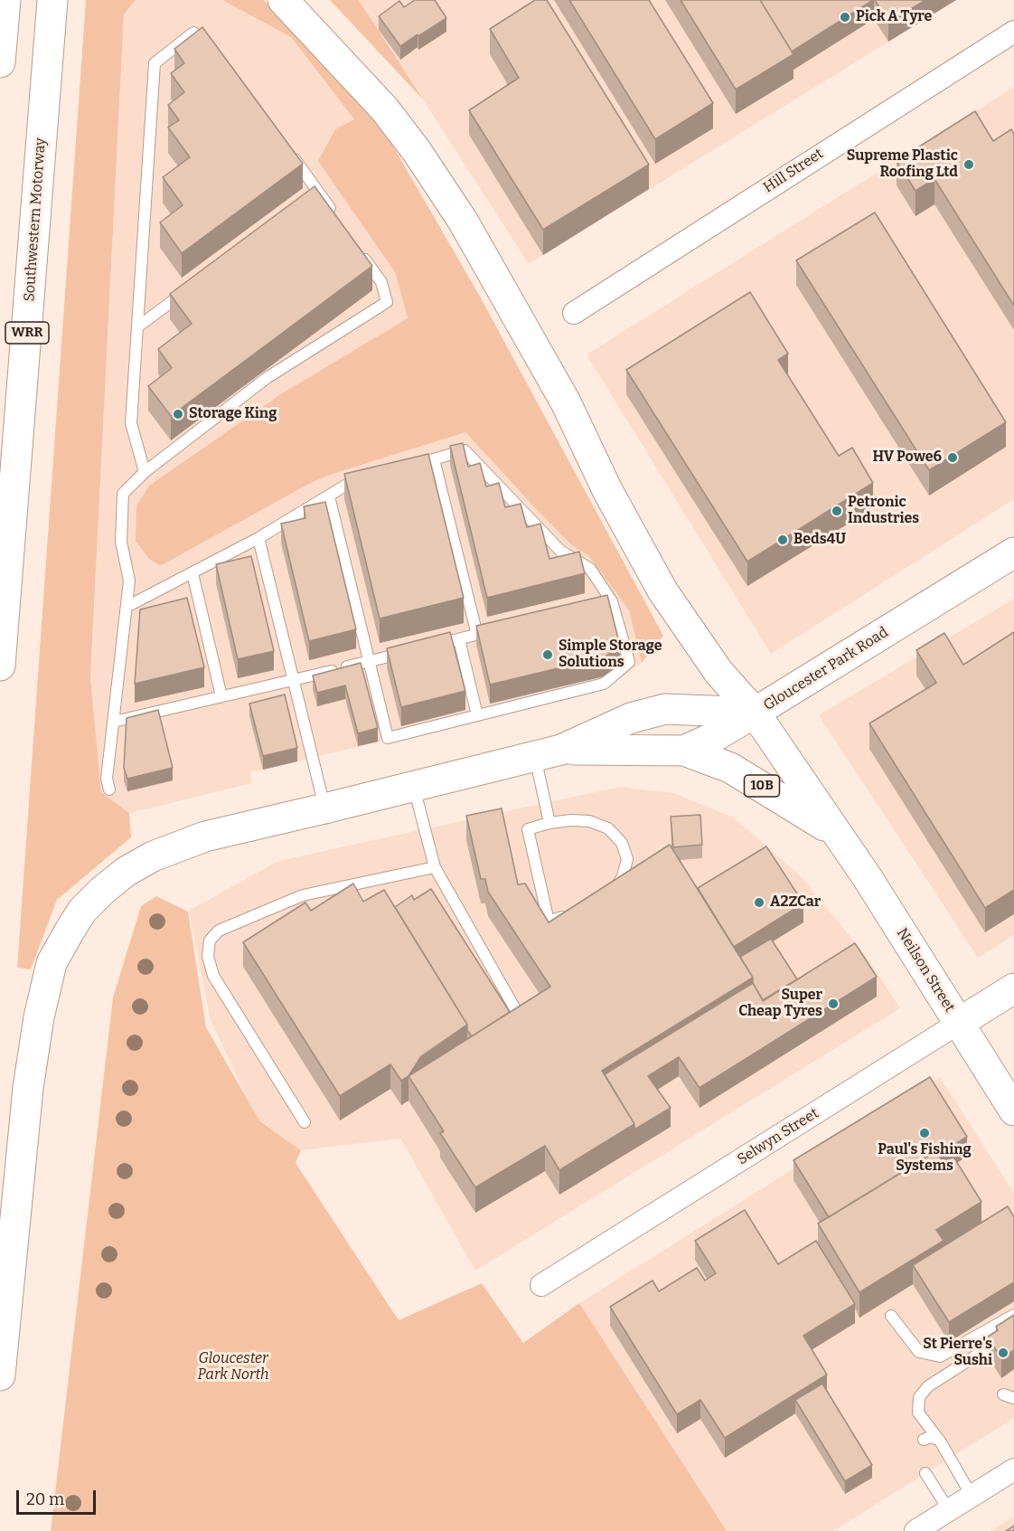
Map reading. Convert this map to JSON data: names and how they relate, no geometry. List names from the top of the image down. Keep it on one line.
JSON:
{"streets":{"main road":["Southwestern Motorway","WRR","Gloucester Park Road","10B","Neilson Street","Selwyn Street"],"street":["Hill Street"]},"crossings":[["Gloucester Park Road","Neilson Street"],["Neilson Street","Selwyn Street"]],"parks":["Gloucester Park North"],"places":["Pick A Tyre","Supreme Plastic Roofing Ltd","Storage King","HV Powe6","Petronic Industries","Beds4U","Simple Storage Solutions","A2ZCar","Super Cheap Tyres","Paul's Fishing Systems","St Pierre's Sushi"],"scale_bar":"20 m"}
